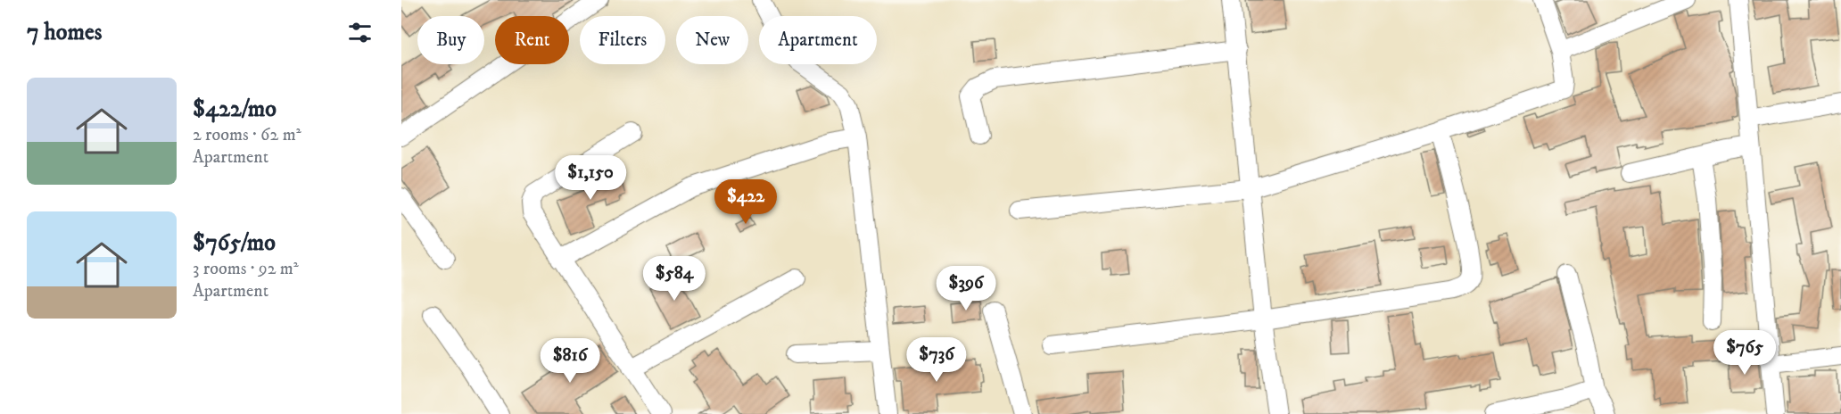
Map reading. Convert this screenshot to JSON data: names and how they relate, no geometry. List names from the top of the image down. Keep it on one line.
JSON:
{"page":{"heading":"7 homes","chip":["Buy","Rent","Filters","New","Apartment"],"list":[{"name":"$422/mo","note":"2 rooms · 62 m² · Apartment"},{"name":"$765/mo","note":"3 rooms · 92 m² · Apartment"}],"price":["$1,150","$422","$584","$396","$765","$736","$816"]}}
